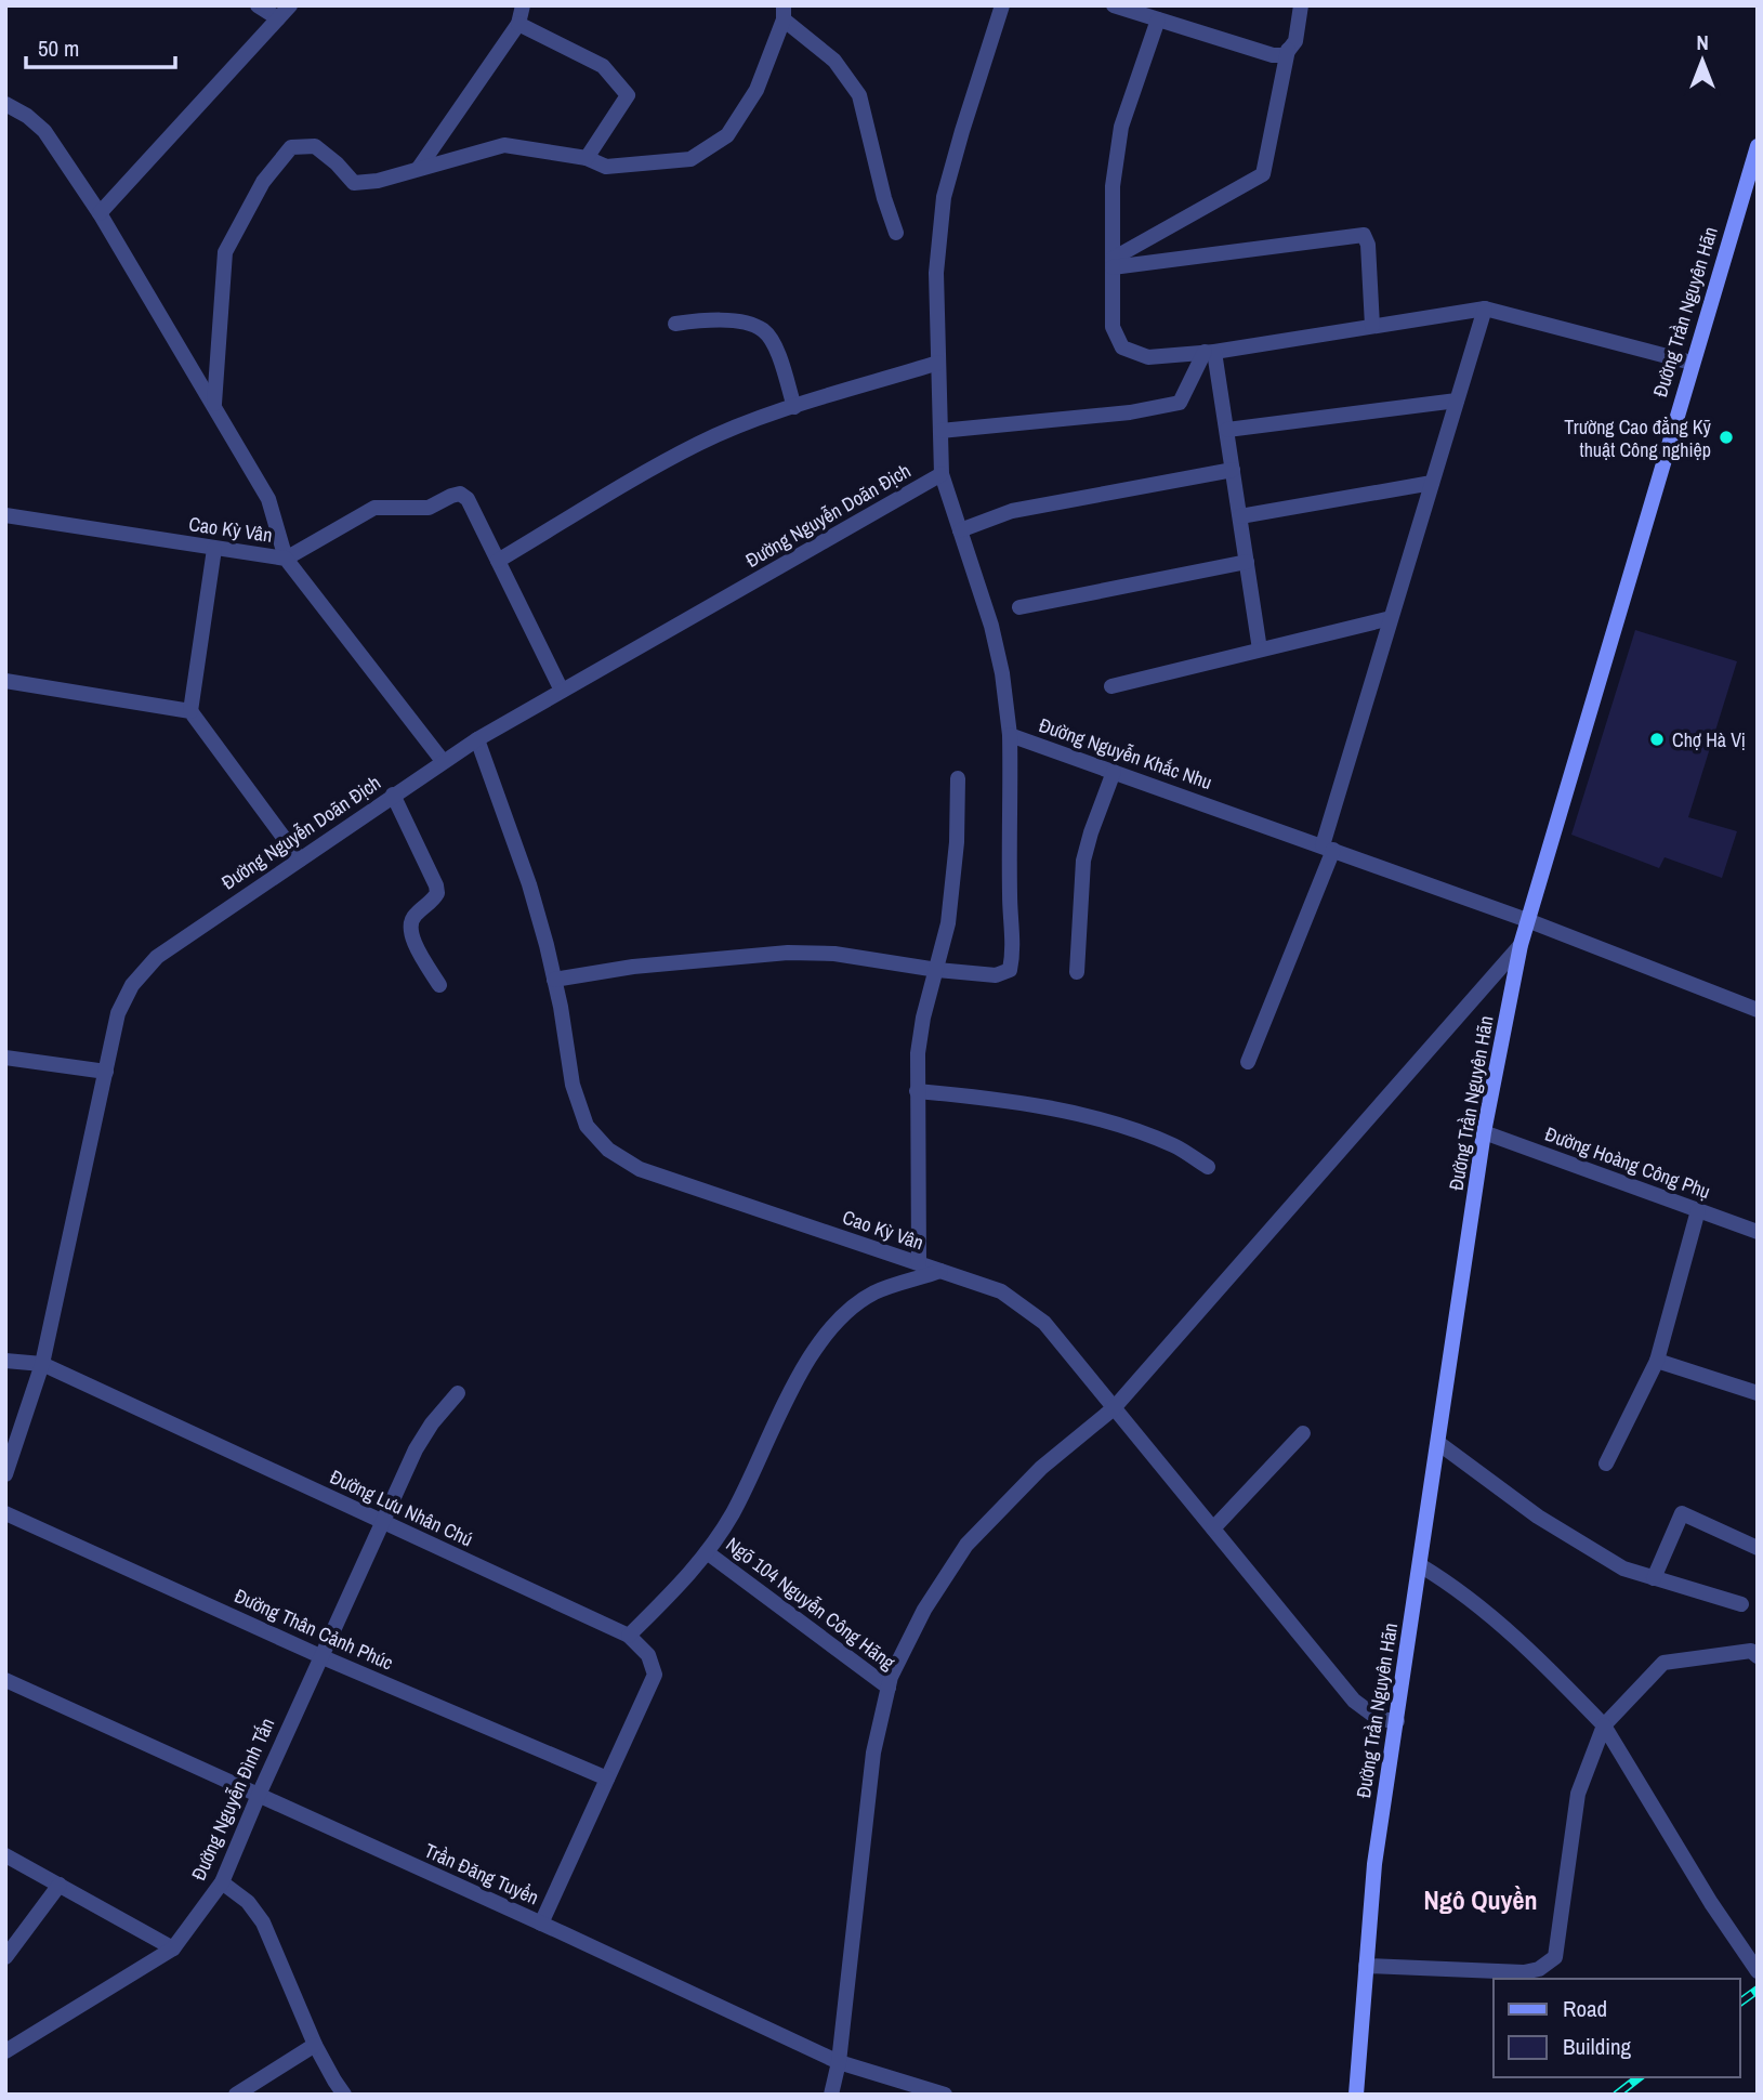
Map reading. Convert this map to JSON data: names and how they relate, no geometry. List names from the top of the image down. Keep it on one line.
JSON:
{"streets":{"street":["Đường Trần Nguyên Hãn","Đường Nguyễn Doãn Địch","Cao Kỳ Vân","Đường Nguyễn Khắc Nhu","Đường Hoàng Công Phụ","Đường Lưu Nhân Chú","Ngõ 104 Nguyễn Công Hãng","Đường Thân Cảnh Phúc","Đường Nguyễn Đình Tấn","Trần Đăng Tuyển"]},"crossings":[["Đường Trần Nguyên Hãn","Cao Kỳ Vân"],["Đường Trần Nguyên Hãn","Đường Nguyễn Khắc Nhu"],["Đường Trần Nguyên Hãn","Đường Hoàng Công Phụ"],["Đường Nguyễn Doãn Địch","Cao Kỳ Vân"],["Đường Nguyễn Doãn Địch","Đường Nguyễn Khắc Nhu"],["Đường Nguyễn Doãn Địch","Đường Lưu Nhân Chú"],["Đường Lưu Nhân Chú","Đường Thân Cảnh Phúc"],["Đường Lưu Nhân Chú","Đường Nguyễn Đình Tấn"],["Đường Lưu Nhân Chú","Trần Đăng Tuyển"],["Đường Thân Cảnh Phúc","Đường Nguyễn Đình Tấn"],["Đường Nguyễn Đình Tấn","Trần Đăng Tuyển"]],"districts":["Ngô Quyền"],"places":["Trường Cao đẳng Kỹ thuật Công nghiệp","Chợ Hà Vị"],"legend":["Road","Building"],"scale_bar":"50 m","north":"top"}
